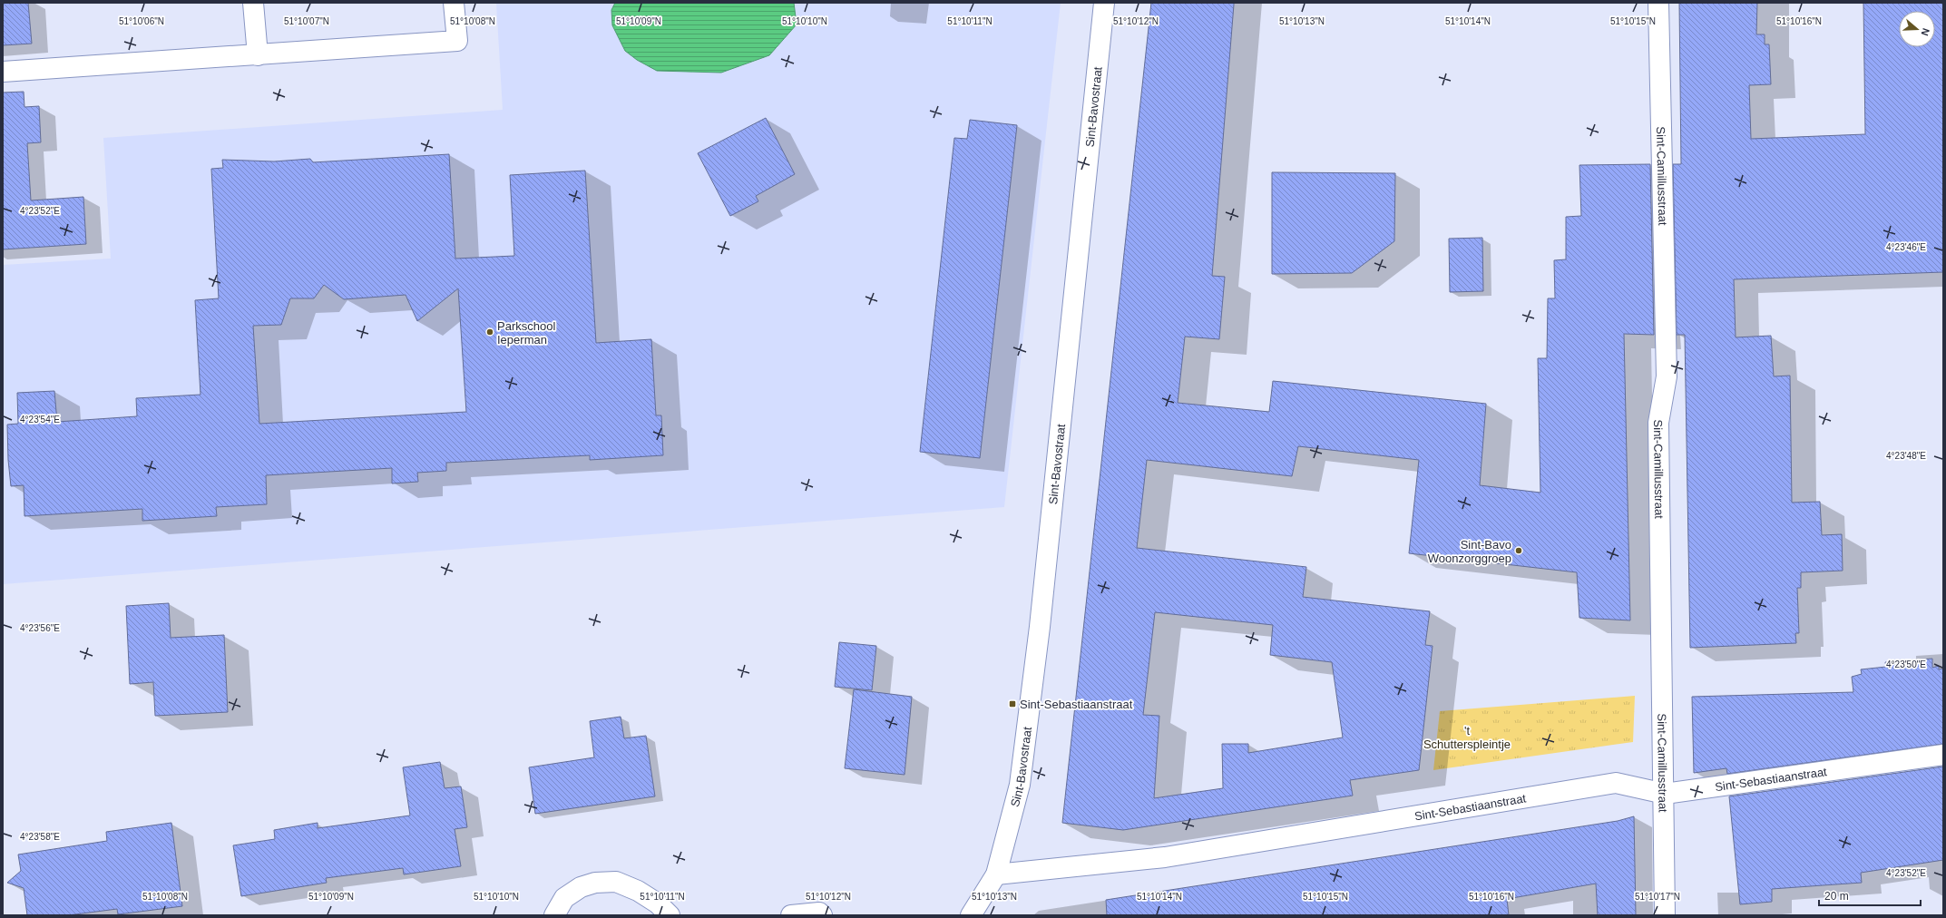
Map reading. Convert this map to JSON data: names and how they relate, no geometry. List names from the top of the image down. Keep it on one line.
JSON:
{"streets":{"street":["Sint-Bavostraat","Sint-Camillusstraat","Sint-Sebastiaanstraat"]},"crossings":[["Sint-Bavostraat","Sint-Sebastiaanstraat"],["Sint-Camillusstraat","Sint-Sebastiaanstraat"]],"parks":["'t Schutterspleintje"],"places":{"other":["Parkschool Ieperman","Sint-Bavo Woonzorggroep"],"transit":["Sint-Sebastiaanstraat"]},"scale_bar":"20 m","north":"right","coordinates":["51°10'08\"N","51°10'09\"N","51°10'10\"N","51°10'11\"N","51°10'12\"N","51°10'13\"N","51°10'14\"N","51°10'15\"N","51°10'06\"N","51°10'07\"N","51°10'16\"N","4°23'52\"E","4°23'46\"E","4°23'54\"E","4°23'48\"E","4°23'56\"E","4°23'50\"E","4°23'58\"E","51°10'17\"N"]}
